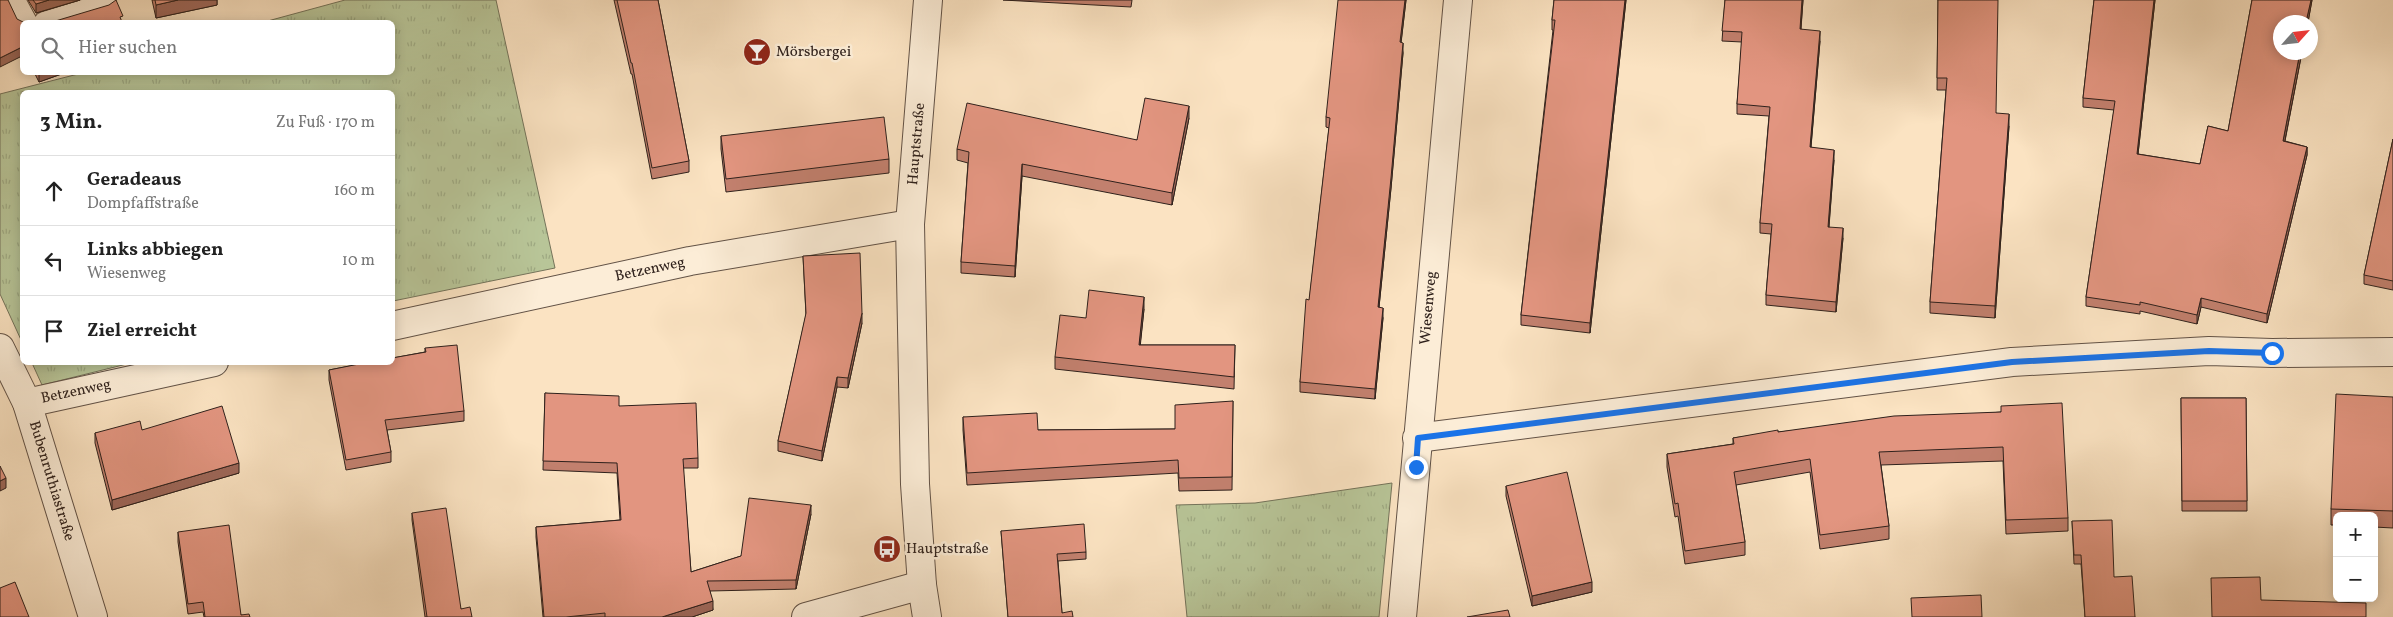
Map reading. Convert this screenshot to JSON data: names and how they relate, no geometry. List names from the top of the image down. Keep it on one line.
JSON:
{"streets":{"street":["Hauptstraße","Betzenweg","Wiesenweg","Bubenruthiastraße"]},"crossings":[["Hauptstraße","Betzenweg"],["Betzenweg","Bubenruthiastraße"]],"places":{"bar":["Mörsbergei"],"bus stop":["Hauptstraße"]},"north":"top right","page":{"search":"Hier suchen","heading":["3 Min.","Zu Fuß · 170 m"],"list":[["Geradeaus","Dompfaffstraße","160 m"],["Links abbiegen","Wiesenweg","10 m"],"Ziel erreicht"],"map_buttons":["+","−"]}}
